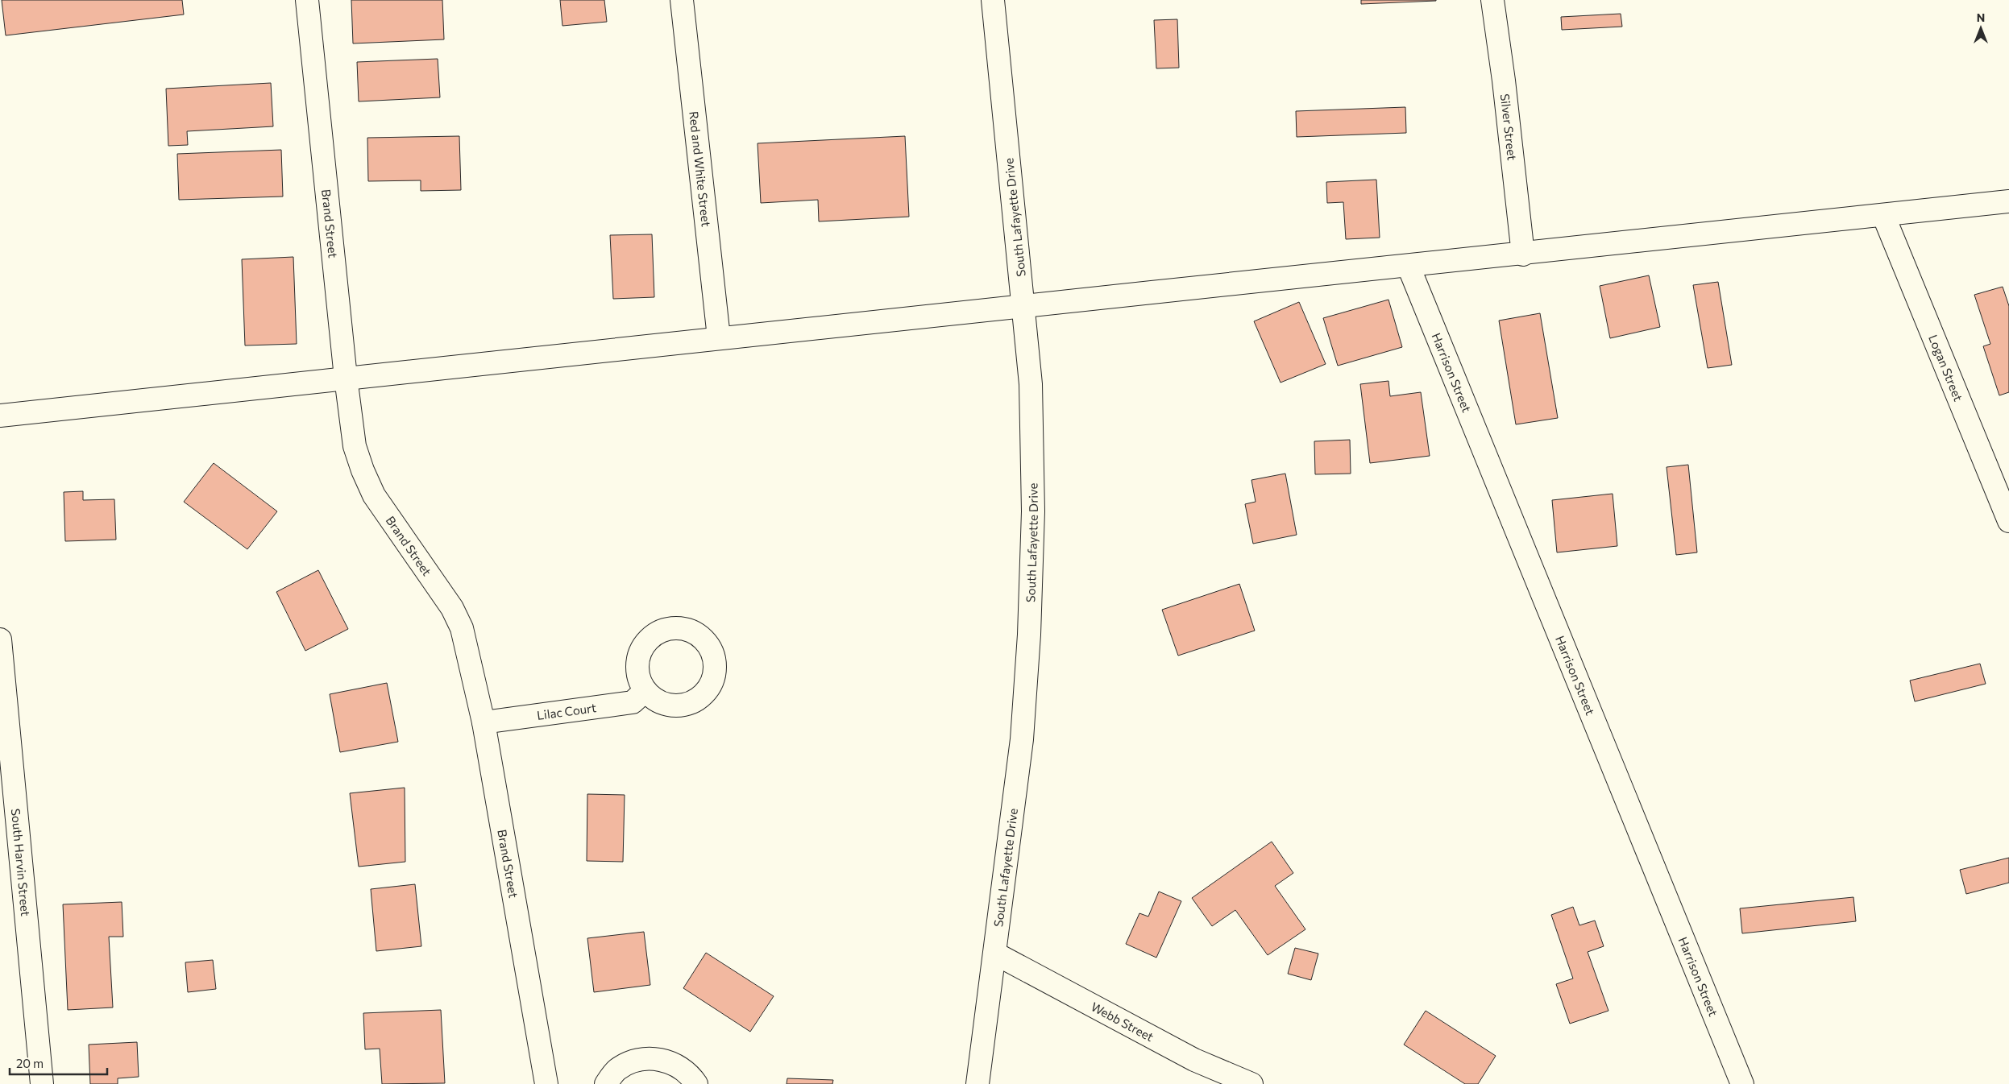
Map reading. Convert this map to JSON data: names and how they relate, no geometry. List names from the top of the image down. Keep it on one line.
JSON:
{"streets":{"street":["Silver Street","Red and White Street","South Lafayette Drive","Brand Street","Logan Street","Harrison Street","Lilac Court","South Harvin Street","Webb Street"]},"crossings":[["South Lafayette Drive","Webb Street"],["Brand Street","Lilac Court"]],"scale_bar":"20 m","north":"top"}
